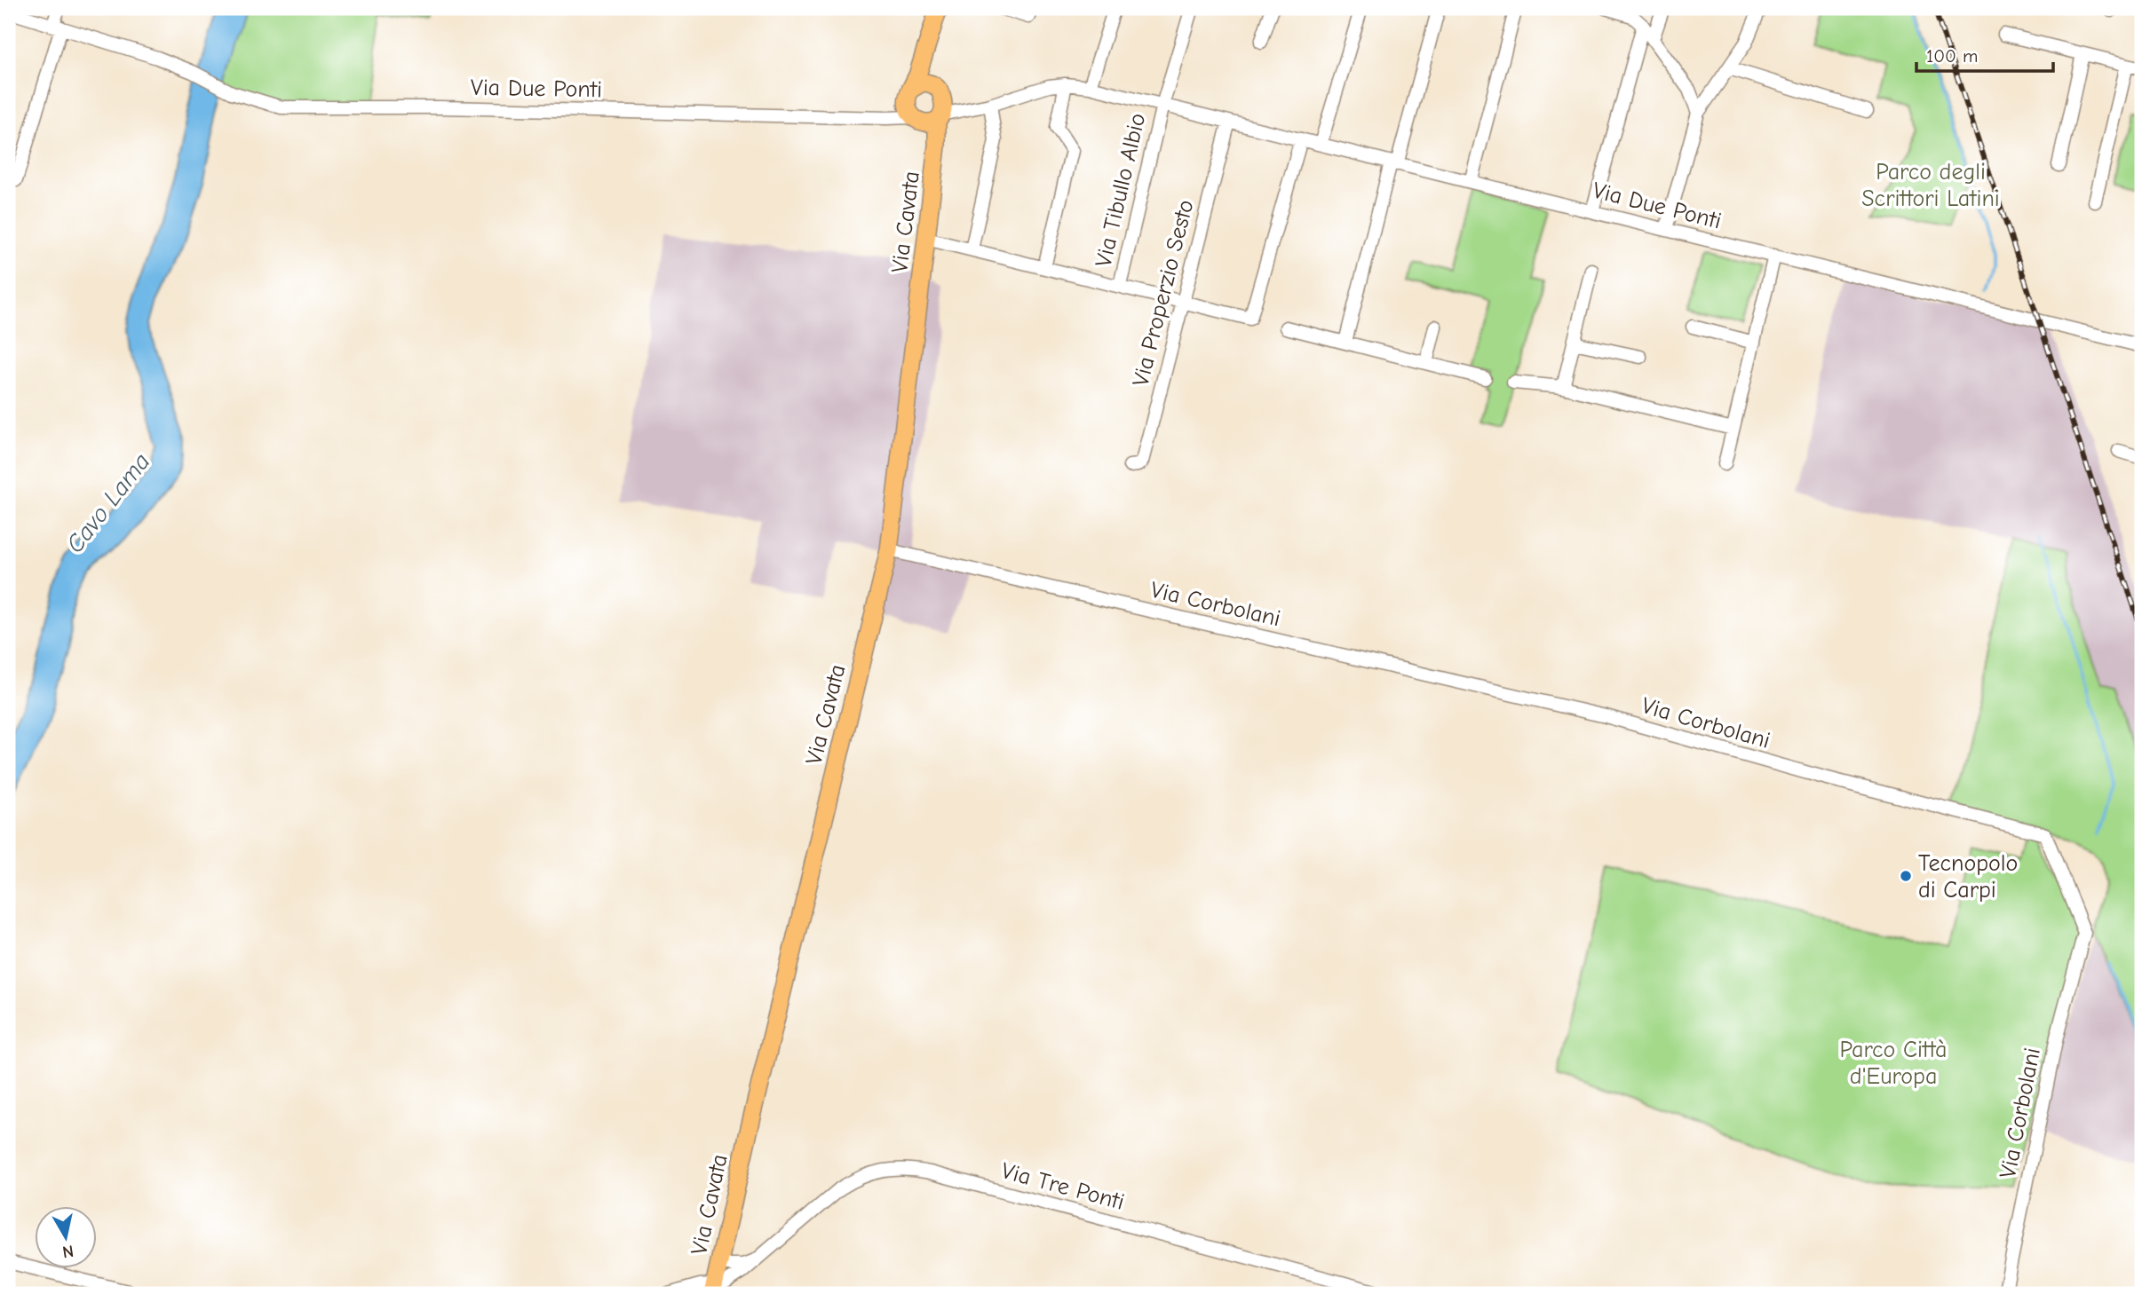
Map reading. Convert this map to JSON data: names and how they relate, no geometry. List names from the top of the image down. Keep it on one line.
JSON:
{"streets":{"main road":["Via Cavata"],"street":["Via Due Ponti","Via Tibullo Albio","Via Properzio Sesto","Via Corbolani","Via Tre Ponti"]},"crossings":[["Via Due Ponti","Via Tibullo Albio"],["Via Due Ponti","Via Cavata"],["Via Due Ponti","Via Properzio Sesto"],["Via Cavata","Via Corbolani"],["Via Cavata","Via Tre Ponti"]],"water":["Cavo Lama"],"parks":["Parco degli Scrittori Latini","Parco Città d'Europa"],"places":["Tecnopolo di Carpi"],"scale_bar":"100 m","north":"bottom"}
